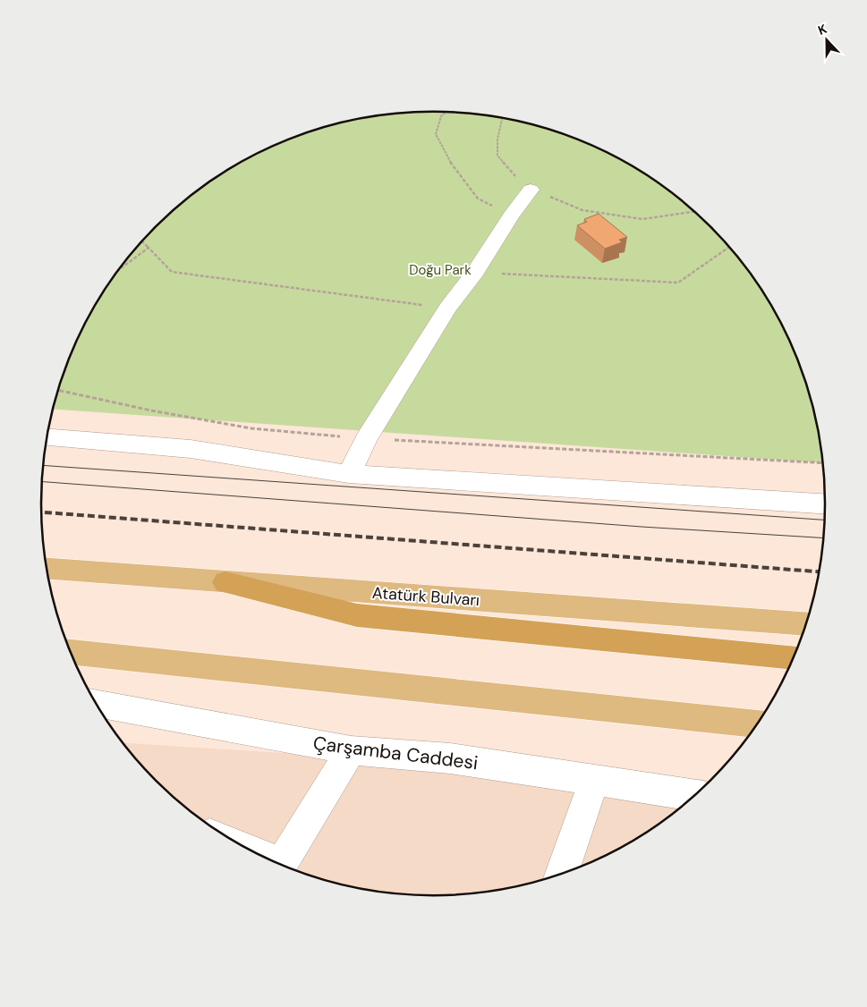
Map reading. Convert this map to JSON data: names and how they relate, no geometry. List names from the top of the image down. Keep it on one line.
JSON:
{"streets":{"main road":["Atatürk Bulvarı"],"street":["Çarşamba Caddesi"]},"parks":["Doğu Park"],"north":"top"}
